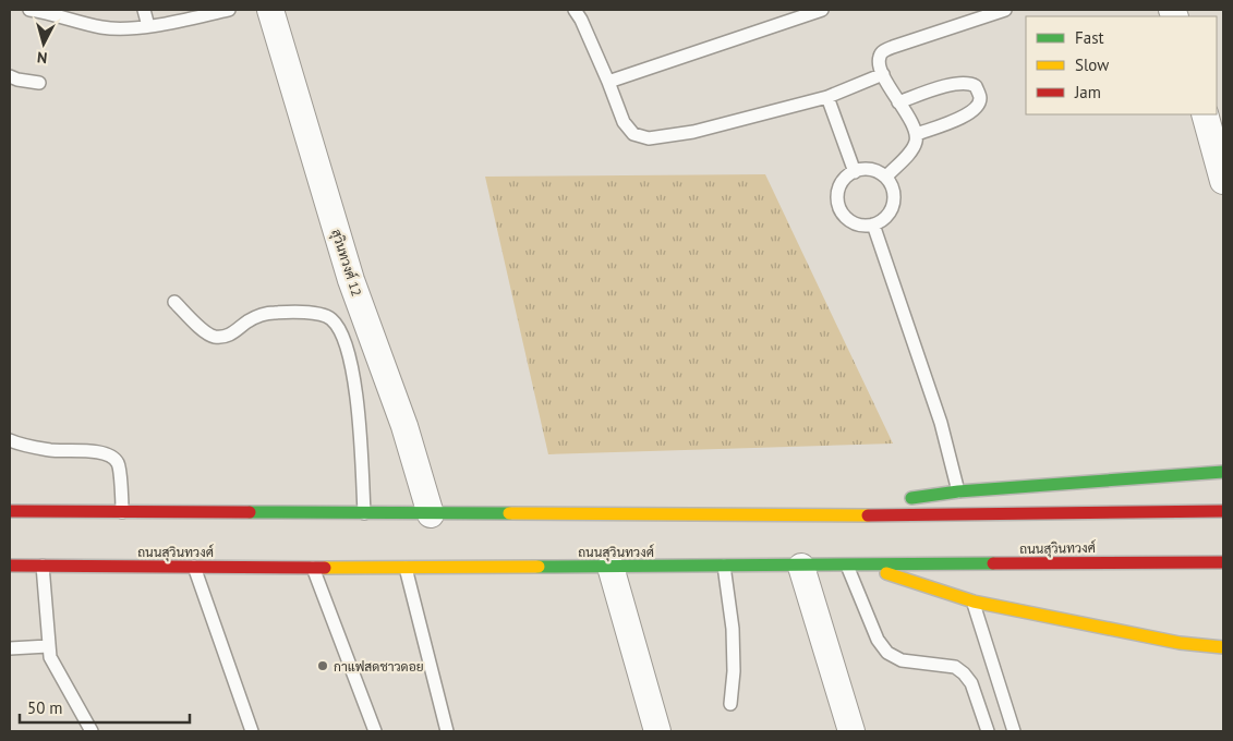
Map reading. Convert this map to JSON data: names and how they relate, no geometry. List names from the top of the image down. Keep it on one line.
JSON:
{"streets":{"highway":["ถนนสุวินทวงศ์"],"street":["สุวินทวงศ์ 12"]},"places":["กาแฟสดชาวดอย"],"legend":["Fast","Slow","Jam"],"scale_bar":"50 m","north":"bottom"}
